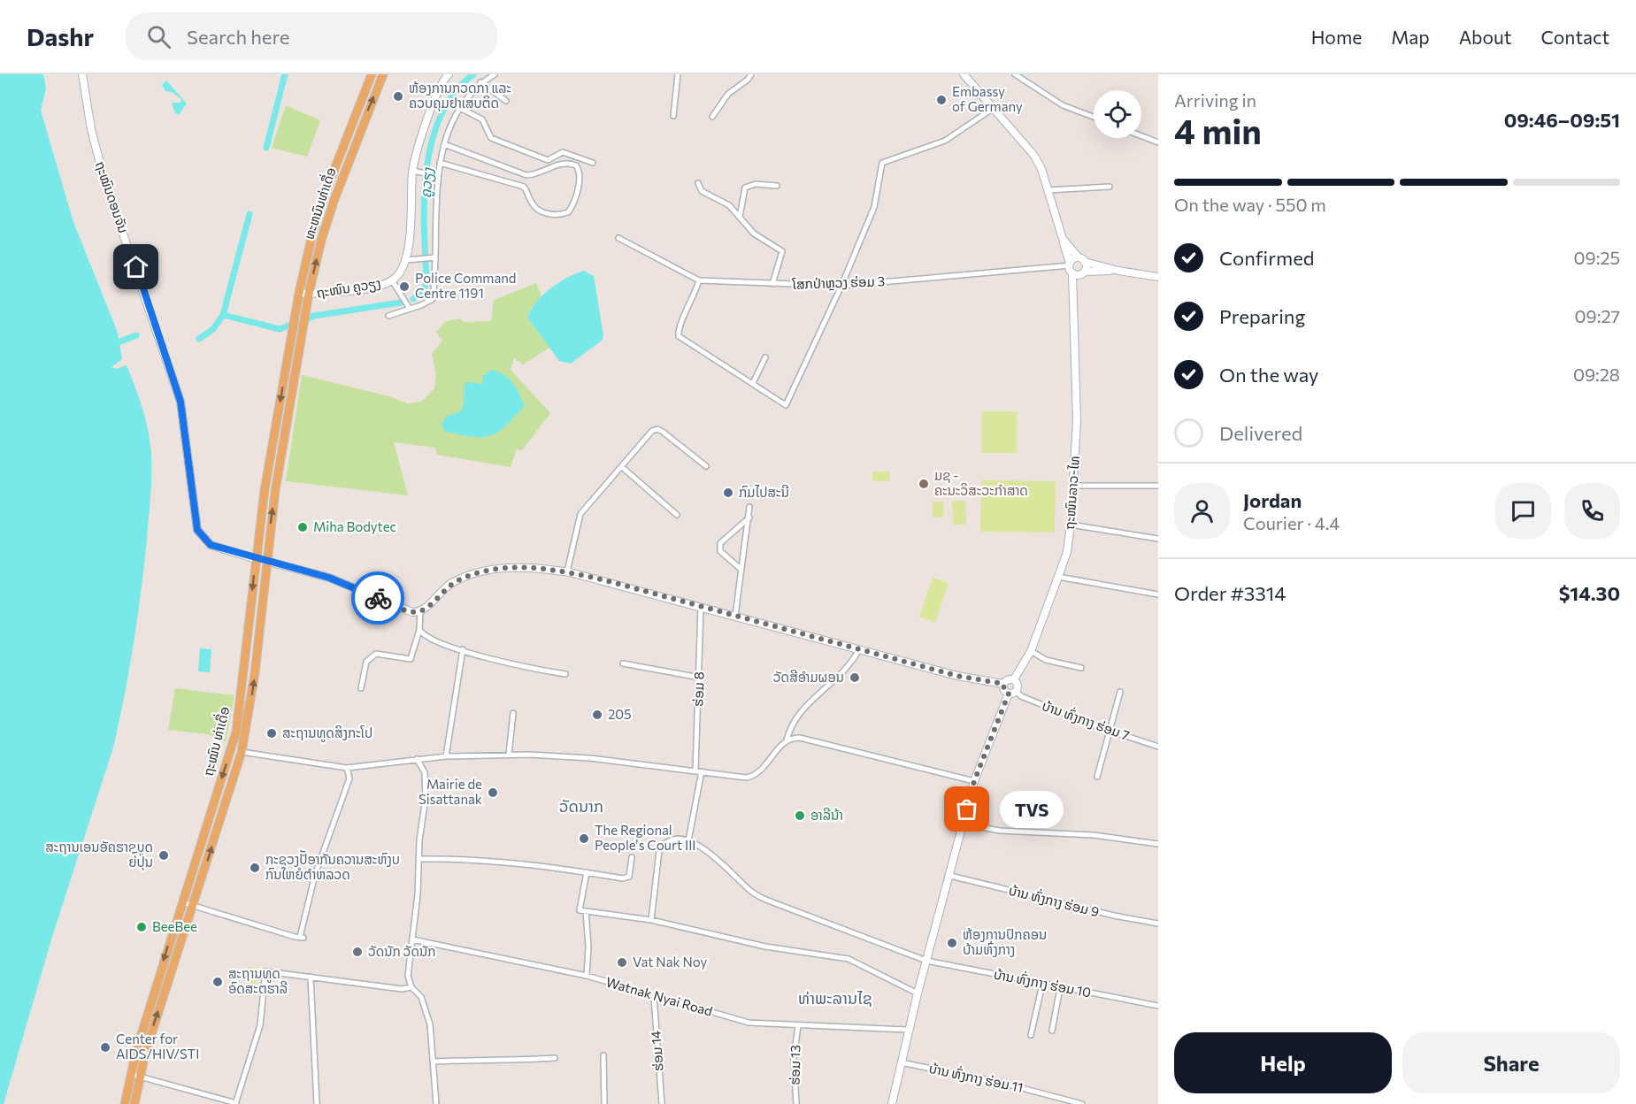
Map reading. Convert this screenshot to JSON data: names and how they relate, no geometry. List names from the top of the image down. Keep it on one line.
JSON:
{"streets":{"main road":["ທະຫນົນທ່າເດື່ອ","ຖະໝົນ ທ່າເດື່ອ"],"street":["ຖະໝົນດອນຈັນ","ໂສກປ່າຫຼວງ ຮ່ອມ 3","ຖະໜົນ ຄູວຽງ","ຖະໜົນລາວ-ໄທ","ຮ່ອມ 8","ບ້ານ ທົ່ງກາງ ຮ່ອມ 7","ບ້ານ ທົ່ງກາງ ຮ່ອມ 9","ບ້ານ ທົ່ງກາງ ຮ່ອມ 10","Watnak Nyai Road","ຮ່ອມ 14","ຮ່ອມ 13","ບ້ານ ທົ່ງກາງ ຮ່ອມ 11"]},"crossings":[["ຖະໝົນດອນຈັນ","ຖະໝົນ ທ່າເດື່ອ"],["ທະຫນົນທ່າເດື່ອ","ຖະໜົນ ຄູວຽງ"],["ທະຫນົນທ່າເດື່ອ","ຖະໝົນ ທ່າເດື່ອ"],["ຖະໜົນລາວ-ໄທ","ບ້ານ ທົ່ງກາງ ຮ່ອມ 7"],["ຮ່ອມ 8","ບ້ານ ທົ່ງກາງ ຮ່ອມ 10"],["Watnak Nyai Road","ຮ່ອມ 14"],["Watnak Nyai Road","ຮ່ອມ 13"]],"districts":["ວັດນາກ","ທ່າພະລານໄຊ"],"water":["ຄູວຽງ"],"places":["ຫ້ອງການກວດກາ ແລະ ຄວບຄຸມຢາເສບຕິດ","Embassy of Germany","Police Command Centre 1191","ມຊ - ຄະນະວິສະວະກຳສາດ","ກົມໄປສະນີ","Miha Bodytec","ວັດສີອຳມຜອນ","205","ສະຖານທູດສິງກະໂປ","Mairie de Sisattanak","TVS","ອາລີນ້າ","The Regional People's Court III","ສະຖານເອນອັຄຮາຊມູດ ຍ່ົປຸນ","ກະຊວງປັັອາກັນຄວານສະຫົງບ ກົນໃຫຍໍຕຳຫລວດ","BeeBee","ຫ້ອງການປົກຄອນ ບ້າມທົ່ງກາງ","ວັດນັກ ວັດນັກ","Vat Nak Noy","ສະຖານທູດ ອົດສະຕຮາລີ","Center for AIDS/HIV/STI"],"page":{"header":"Dashr","search":"Search here","nav":["Home","Map","About","Contact"],"heading":["4 min","Arriving in","09:46–09:51"],"panel":["Jordan","Courier · 4.4","Order #3314","$14.30"],"bar":"On the way · 550 m","list":[["Confirmed","09:25"],["Preparing","09:27"],["On the way","09:28"],"Delivered"],"bubble":"TVS","buttons":["Help","Share"]}}
